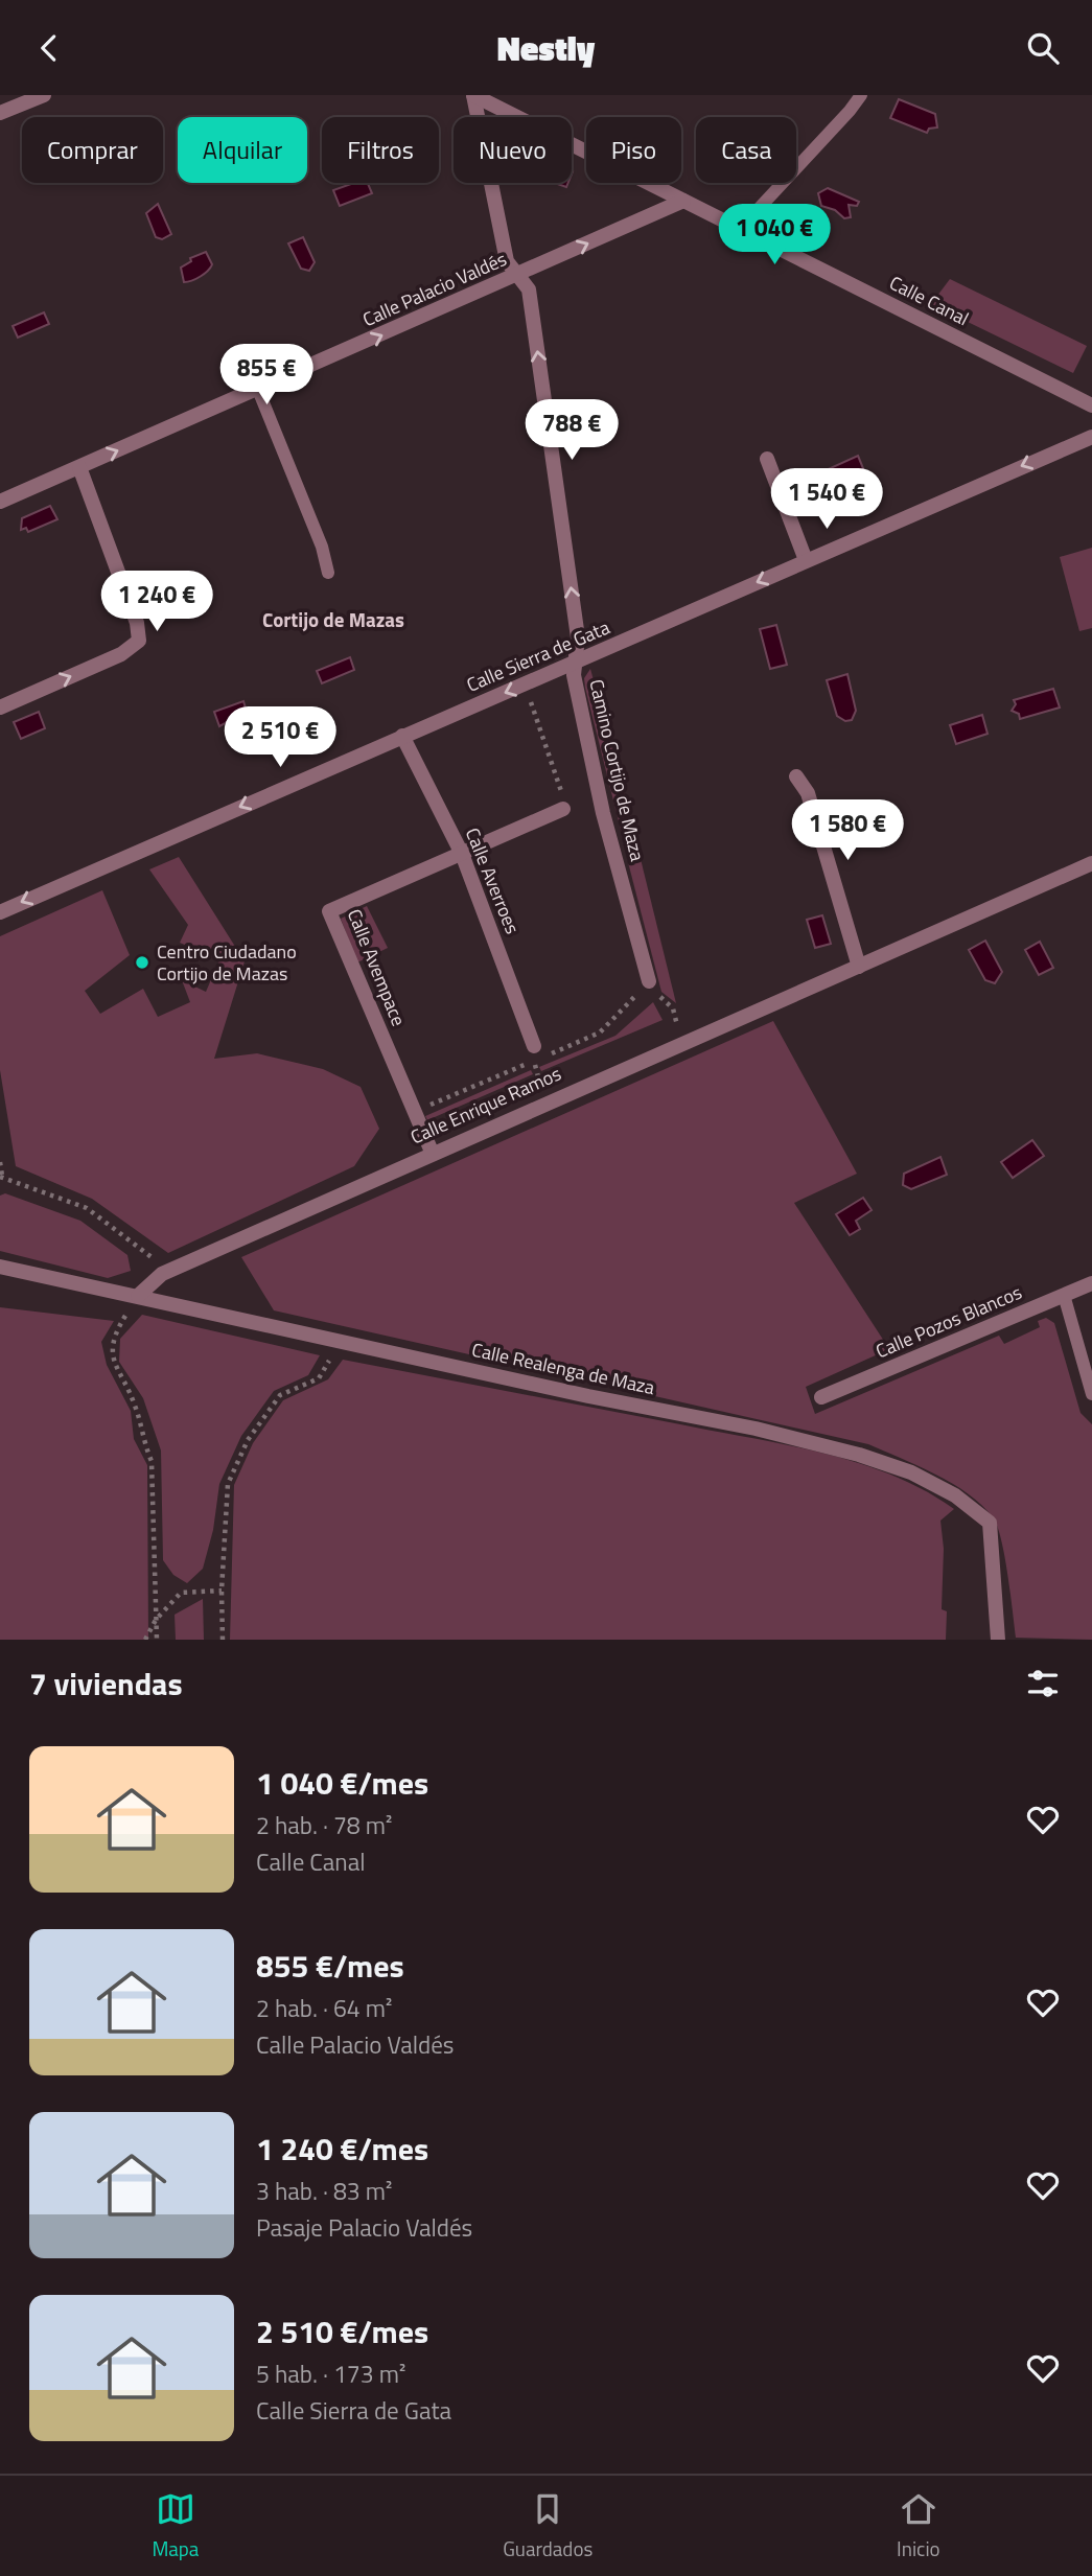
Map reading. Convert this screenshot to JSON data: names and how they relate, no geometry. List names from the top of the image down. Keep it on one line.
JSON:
{"streets":{"street":["Calle Palacio Valdés","Calle Canal","Calle Sierra de Gata","Camino Cortijo de Maza","Calle Averroes","Calle Avempace","Calle Enrique Ramos","Calle Pozos Blancos","Calle Realenga de Maza"]},"crossings":[["Calle Palacio Valdés","Calle Canal"],["Calle Palacio Valdés","Camino Cortijo de Maza"],["Calle Canal","Camino Cortijo de Maza"],["Calle Sierra de Gata","Camino Cortijo de Maza"],["Calle Sierra de Gata","Calle Averroes"],["Calle Averroes","Calle Avempace"],["Calle Avempace","Calle Enrique Ramos"],["Calle Enrique Ramos","Calle Realenga de Maza"]],"one_way":["Calle Palacio Valdés","Calle Sierra de Gata","Camino Cortijo de Maza"],"districts":["Cortijo de Mazas"],"places":["Centro Ciudadano Cortijo de Mazas"],"page":{"header":"Nestly","chip":["Comprar","Alquilar","Filtros","Nuevo","Piso","Casa"],"price":["1 040 €","855 €","788 €","1 540 €","1 240 €","2 510 €","1 580 €"],"heading":"7 viviendas","list":[{"name":"1 040 €/mes","note":"2 hab. · 78 m² · Calle Canal"},{"name":"855 €/mes","note":"2 hab. · 64 m² · Calle Palacio Valdés"},{"name":"1 240 €/mes","note":"3 hab. · 83 m² · Pasaje Palacio Valdés"},{"name":"2 510 €/mes","note":"5 hab. · 173 m² · Calle Sierra de Gata"}],"tabs":["Mapa","Guardados","Inicio"]}}
